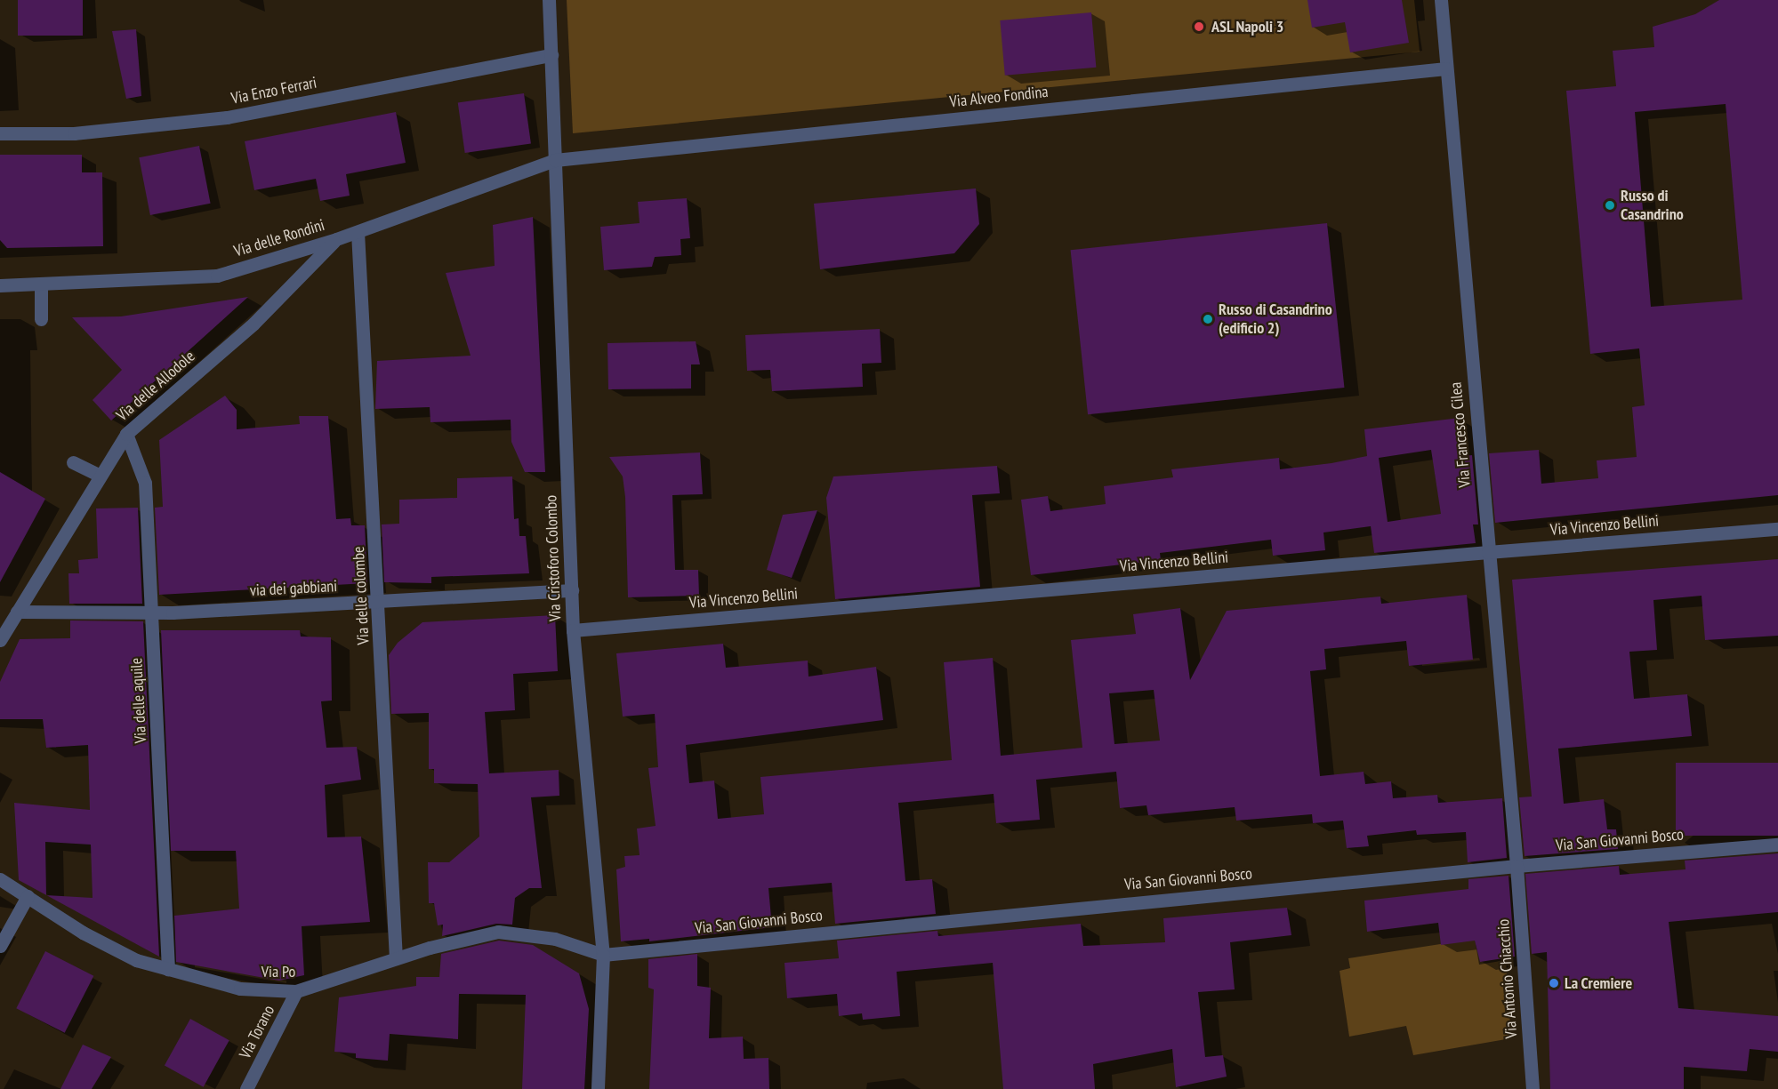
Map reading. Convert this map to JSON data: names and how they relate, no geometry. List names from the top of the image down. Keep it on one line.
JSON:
{"streets":{"street":["Via Enzo Ferrari","Via Alveo Fondina","Via delle Rondini","Via delle Allodole","Via Francesco Cilea","Via Vincenzo Bellini","Via Cristoforo Colombo","via dei gabbiani","Via delle colombe","Via delle aquile","Via San Giovanni Bosco","Via Po","Via Antonio Chiacchio","Via Torano"]},"crossings":[["Via Enzo Ferrari","Via Cristoforo Colombo"],["Via Alveo Fondina","Via delle Rondini"],["Via Alveo Fondina","Via Francesco Cilea"],["Via Alveo Fondina","Via Cristoforo Colombo"],["Via delle Rondini","Via delle Allodole"],["Via delle Rondini","Via Cristoforo Colombo"],["Via delle Rondini","Via delle colombe"],["Via delle Allodole","via dei gabbiani"],["Via delle Allodole","Via delle aquile"],["Via Francesco Cilea","Via Vincenzo Bellini"],["Via Francesco Cilea","Via San Giovanni Bosco"],["Via Francesco Cilea","Via Antonio Chiacchio"],["Via Vincenzo Bellini","Via Cristoforo Colombo"],["Via Cristoforo Colombo","via dei gabbiani"],["Via Cristoforo Colombo","Via San Giovanni Bosco"],["Via Cristoforo Colombo","Via Po"],["via dei gabbiani","Via delle colombe"],["via dei gabbiani","Via delle aquile"],["Via delle colombe","Via Po"],["Via delle aquile","Via Po"],["Via San Giovanni Bosco","Via Po"],["Via San Giovanni Bosco","Via Antonio Chiacchio"],["Via Po","Via Torano"]],"places":["ASL Napoli 3","Russo di Casandrino","Russo di Casandrino (edificio 2)","La Cremiere"]}
